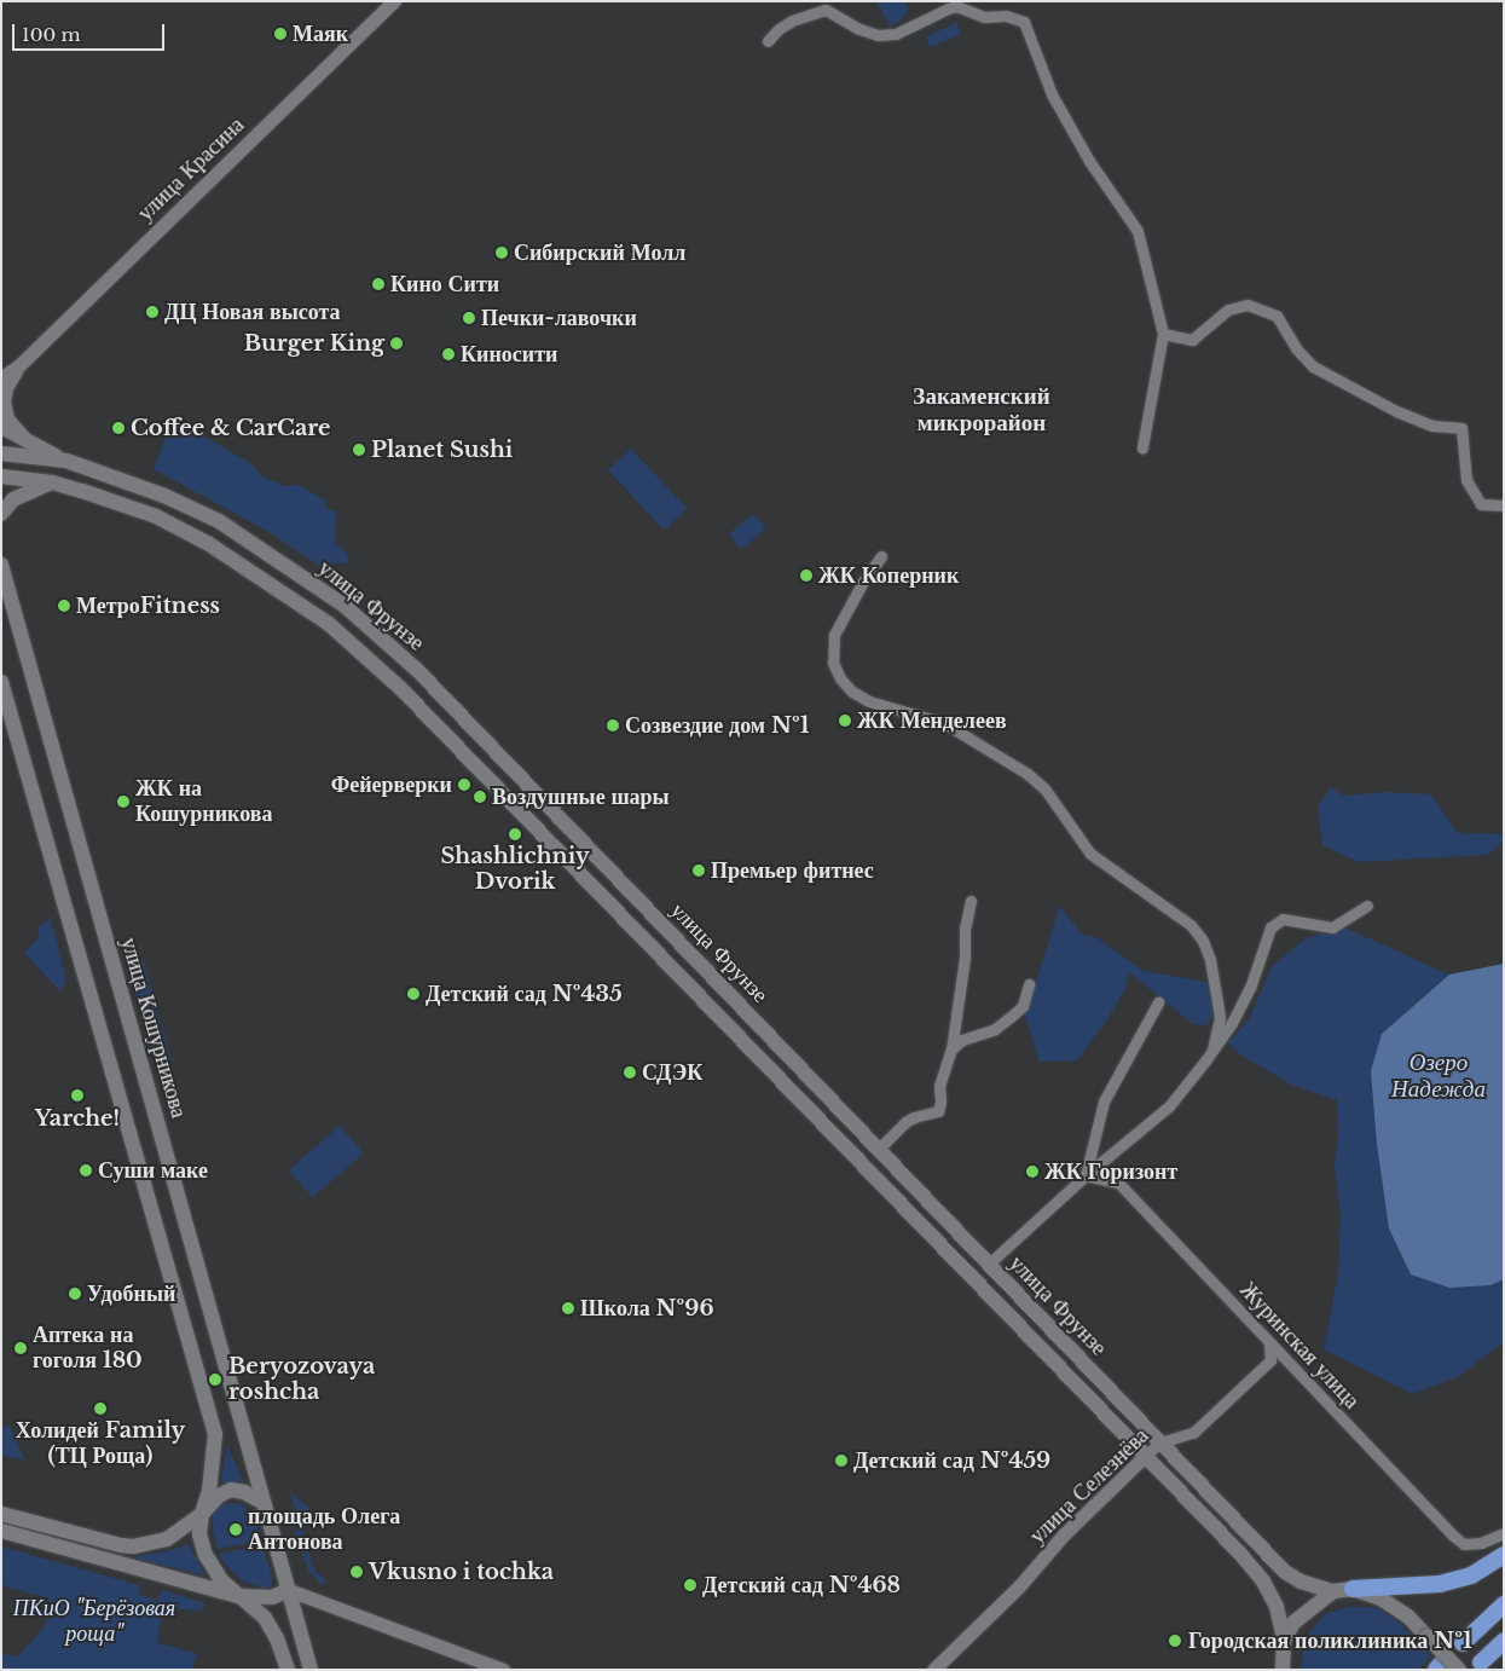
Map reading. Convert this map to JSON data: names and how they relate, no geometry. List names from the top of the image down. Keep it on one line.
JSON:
{"streets":{"main road":["улица Фрунзе","улица Кошурникова"],"street":["улица Красина","Журинская улица","улица Селезнёва"]},"crossings":[["улица Фрунзе","улица Селезнёва"],["Журинская улица","улица Селезнёва"]],"districts":["Закаменский микрорайон"],"water":["Озеро Надежда"],"parks":["ПКиО \"Берёзовая роща\""],"places":["Маяк","Сибирский Молл","Кино Сити","ДЦ Новая высота","Печки-лавочки","Burger King","Киносити","Coffee & CarCare","Planet Sushi","ЖК Коперник","МетроFitness","ЖК Менделеев","Созвездие дом №1","Фейерверки","Воздушные шары","ЖК на Кошурникова","Shashlichniy Dvorik","Премьер фитнес","Детский сад №435","СДЭК","Yarche!","Суши маке","ЖК Горизонт","Удобный","Школа №96","Аптека на гоголя 180","Beryozovaya roshcha","Холидей Family (ТЦ Роща)","Детский сад №459","площадь Олега Антонова","Vkusno i tochka","Детский сад №468","Городская поликлиника №1"],"scale_bar":"100 m"}
